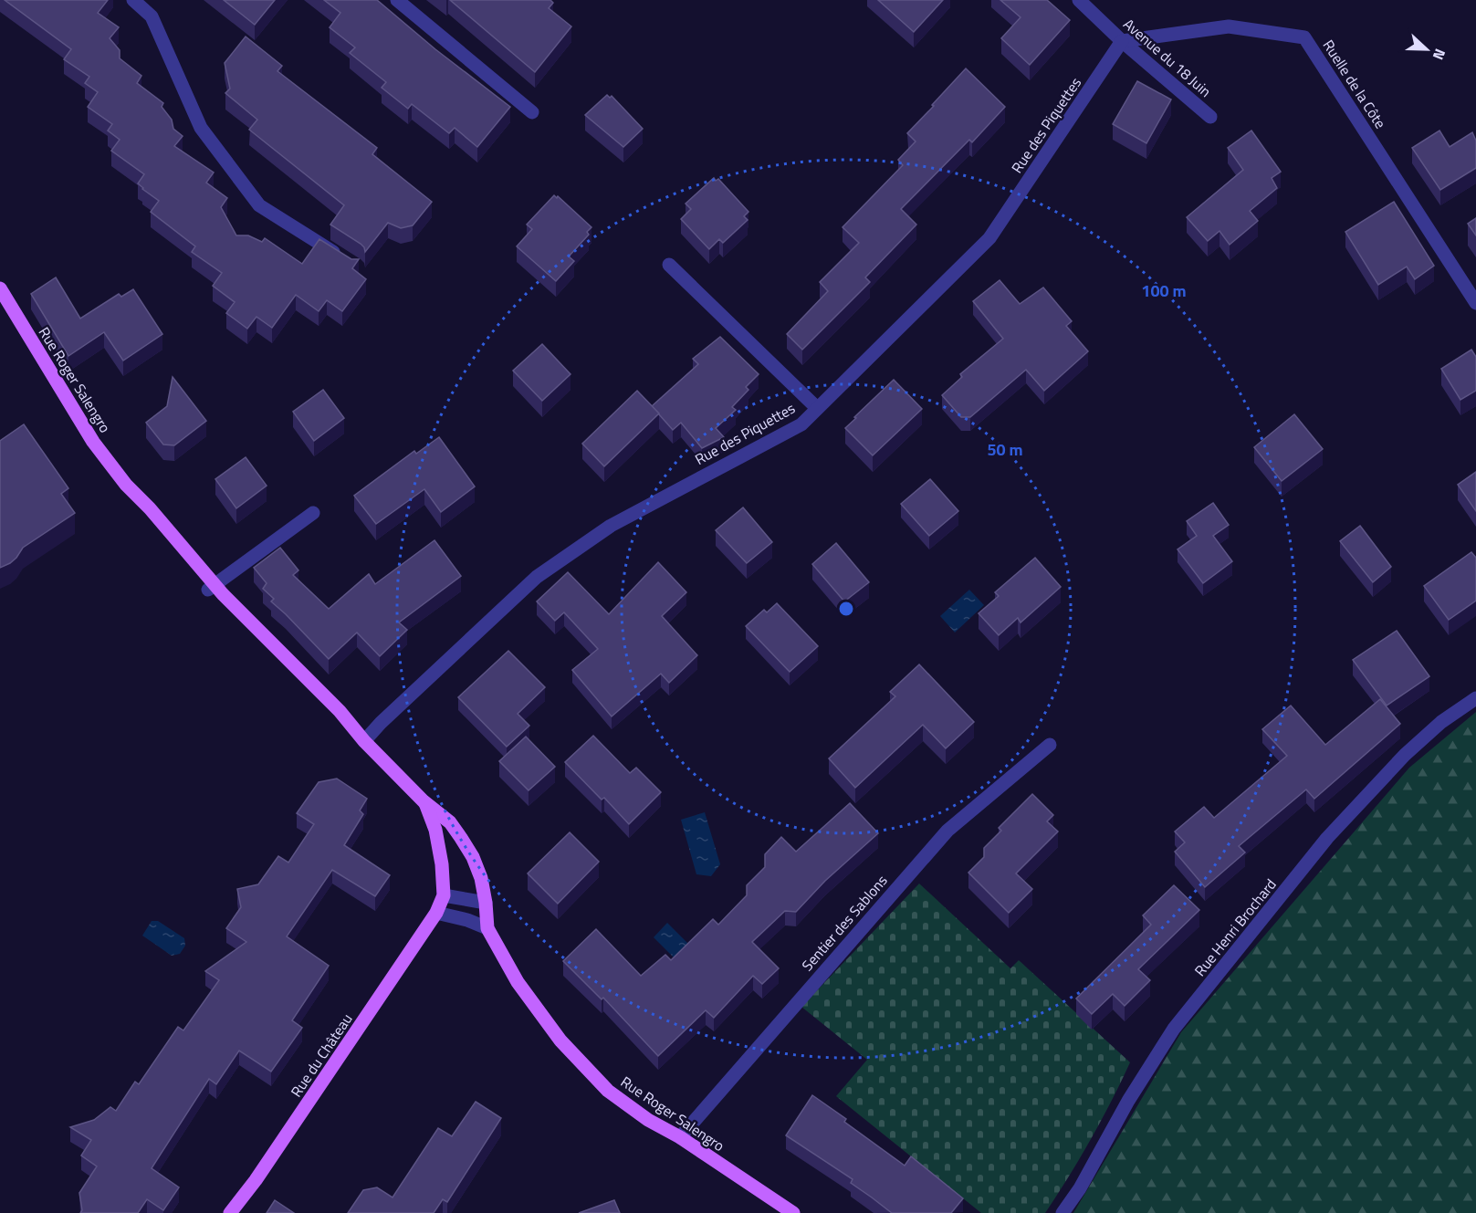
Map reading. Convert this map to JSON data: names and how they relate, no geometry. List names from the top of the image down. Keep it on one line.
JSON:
{"streets":{"main road":["Rue Roger Salengro","Rue du Château"],"street":["Avenue du 18 Juin","Ruelle de la Côte","Rue des Piquettes","Sentier des Sablons","Rue Henri Brochard"]},"crossings":[["Avenue du 18 Juin","Ruelle de la Côte"],["Avenue du 18 Juin","Rue des Piquettes"],["Ruelle de la Côte","Rue des Piquettes"],["Rue des Piquettes","Rue Roger Salengro"],["Rue Roger Salengro","Sentier des Sablons"],["Rue Roger Salengro","Rue du Château"]],"north":"right","rings":["100 m","50 m"]}
